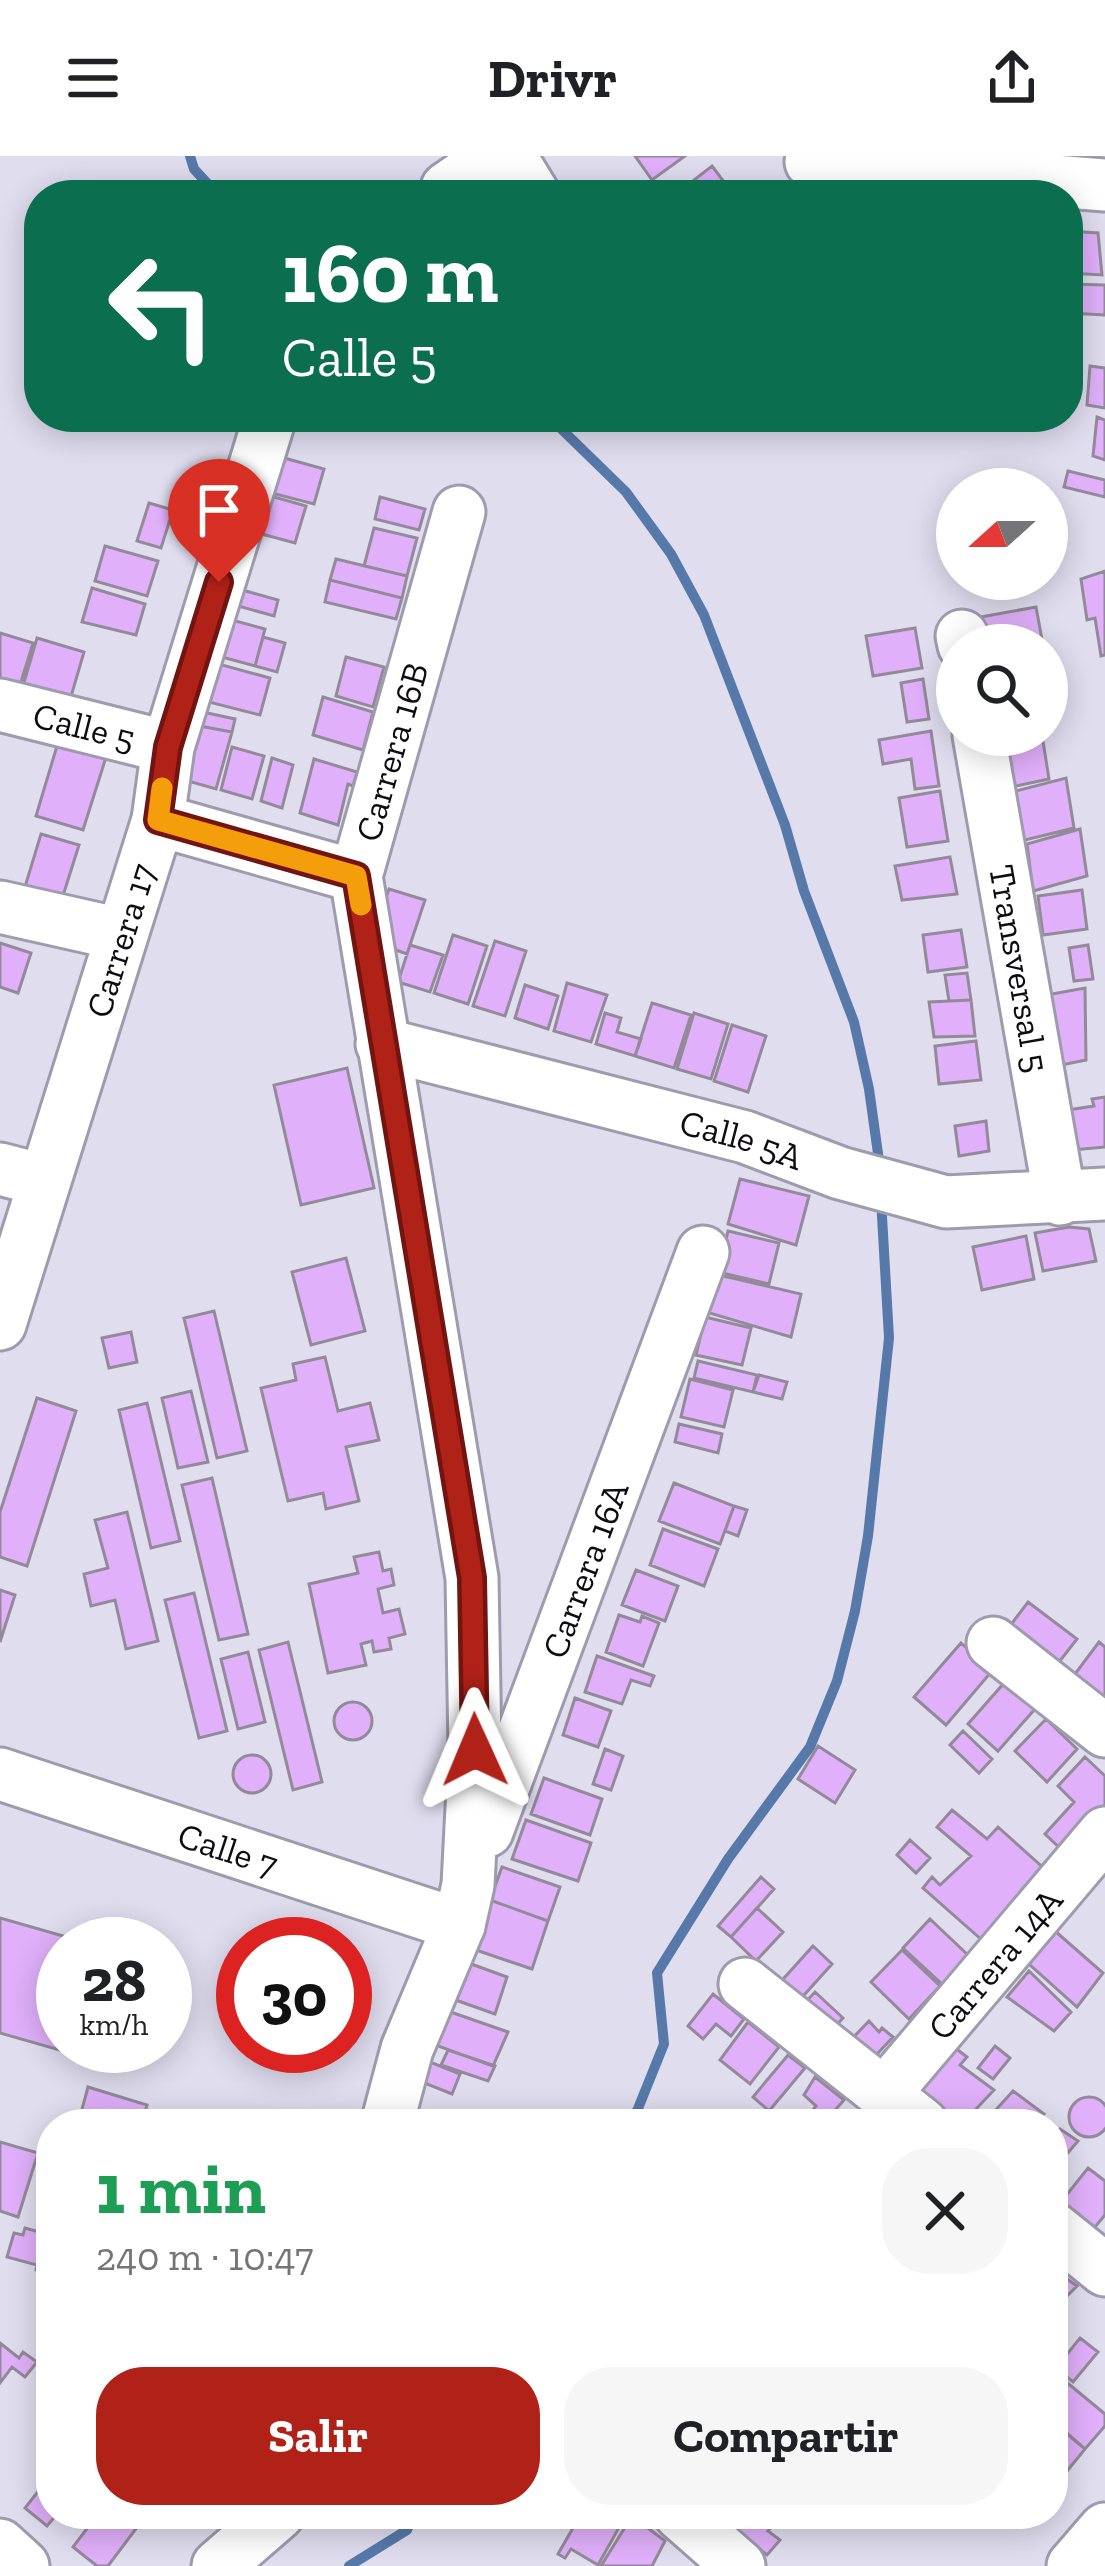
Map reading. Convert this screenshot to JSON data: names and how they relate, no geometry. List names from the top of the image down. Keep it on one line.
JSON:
{"streets":{"street":["Calle 5","Carrera 16B","Carrera 17","Transversal 5","Calle 5A","Carrera 16A","Calle 7","Carrera 14A"]},"crossings":[["Calle 5","Carrera 17"],["Carrera 16B","Calle 5A"],["Carrera 16B","Carrera 16A"],["Carrera 16B","Calle 7"],["Transversal 5","Calle 5A"],["Carrera 16A","Calle 7"]],"north":"left","page":{"header":"Drivr","turn":["160 m","Calle 5"],"speed":"28 km/h","limit":"30","heading":["1 min","240 m · 10:47"],"buttons":["Salir","Compartir"]}}
